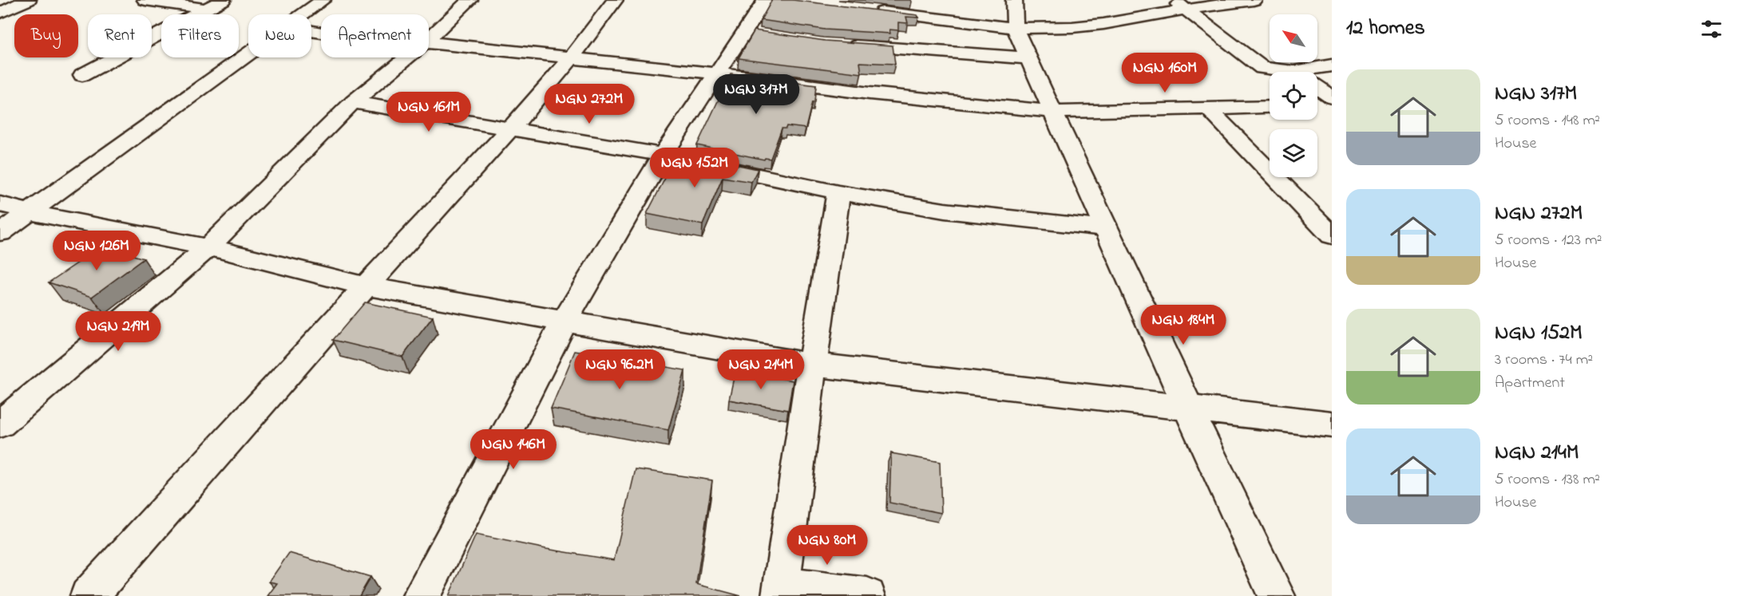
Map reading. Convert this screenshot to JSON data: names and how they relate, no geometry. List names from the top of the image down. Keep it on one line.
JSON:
{"north":"top left","page":{"heading":"12 homes","chip":["Buy","Rent","Filters","New","Apartment"],"price":["NGN 160M","NGN 317M","NGN 272M","NGN 161M","NGN 152M","NGN 126M","NGN 184M","NGN 219M","NGN 96.2M","NGN 214M","NGN 146M","NGN 80M"],"list":[{"name":"NGN 317M","note":"5 rooms · 148 m² · House"},{"name":"NGN 272M","note":"5 rooms · 123 m² · House"},{"name":"NGN 152M","note":"3 rooms · 74 m² · Apartment"},{"name":"NGN 214M","note":"5 rooms · 138 m² · House"}]}}
